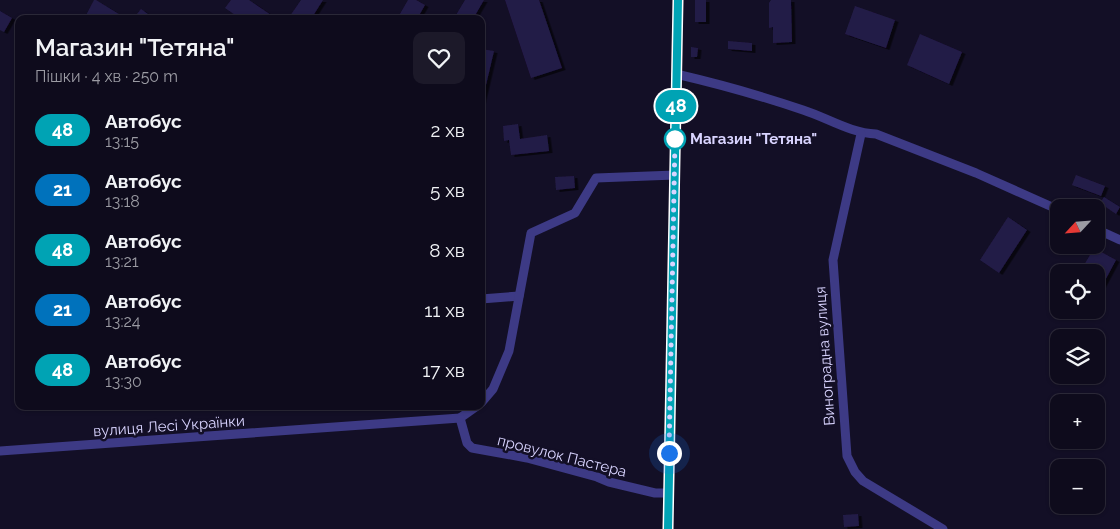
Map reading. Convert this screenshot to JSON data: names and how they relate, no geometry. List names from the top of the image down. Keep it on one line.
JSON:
{"streets":{"street":["Виноградна вулиця","вулиця Лесі Українки","провулок Пастера"]},"crossings":[["вулиця Лесі Українки","провулок Пастера"]],"places":["Магазин \"Тетяна\""],"lines":["bus line 48"],"north":"bottom left","page":{"on_map":"48","heading":["Магазин \"Тетяна\"","Пішки · 4 хв · 250 m"],"list":[{"mark":"48","name":"Автобус","note":"13:15","value":"2 хв"},{"mark":"21","name":"Автобус","note":"13:18","value":"5 хв"},{"mark":"48","name":"Автобус","note":"13:21","value":"8 хв"},{"mark":"21","name":"Автобус","note":"13:24","value":"11 хв"},{"mark":"48","name":"Автобус","note":"13:30","value":"17 хв"}],"map_buttons":["+","−"]}}
